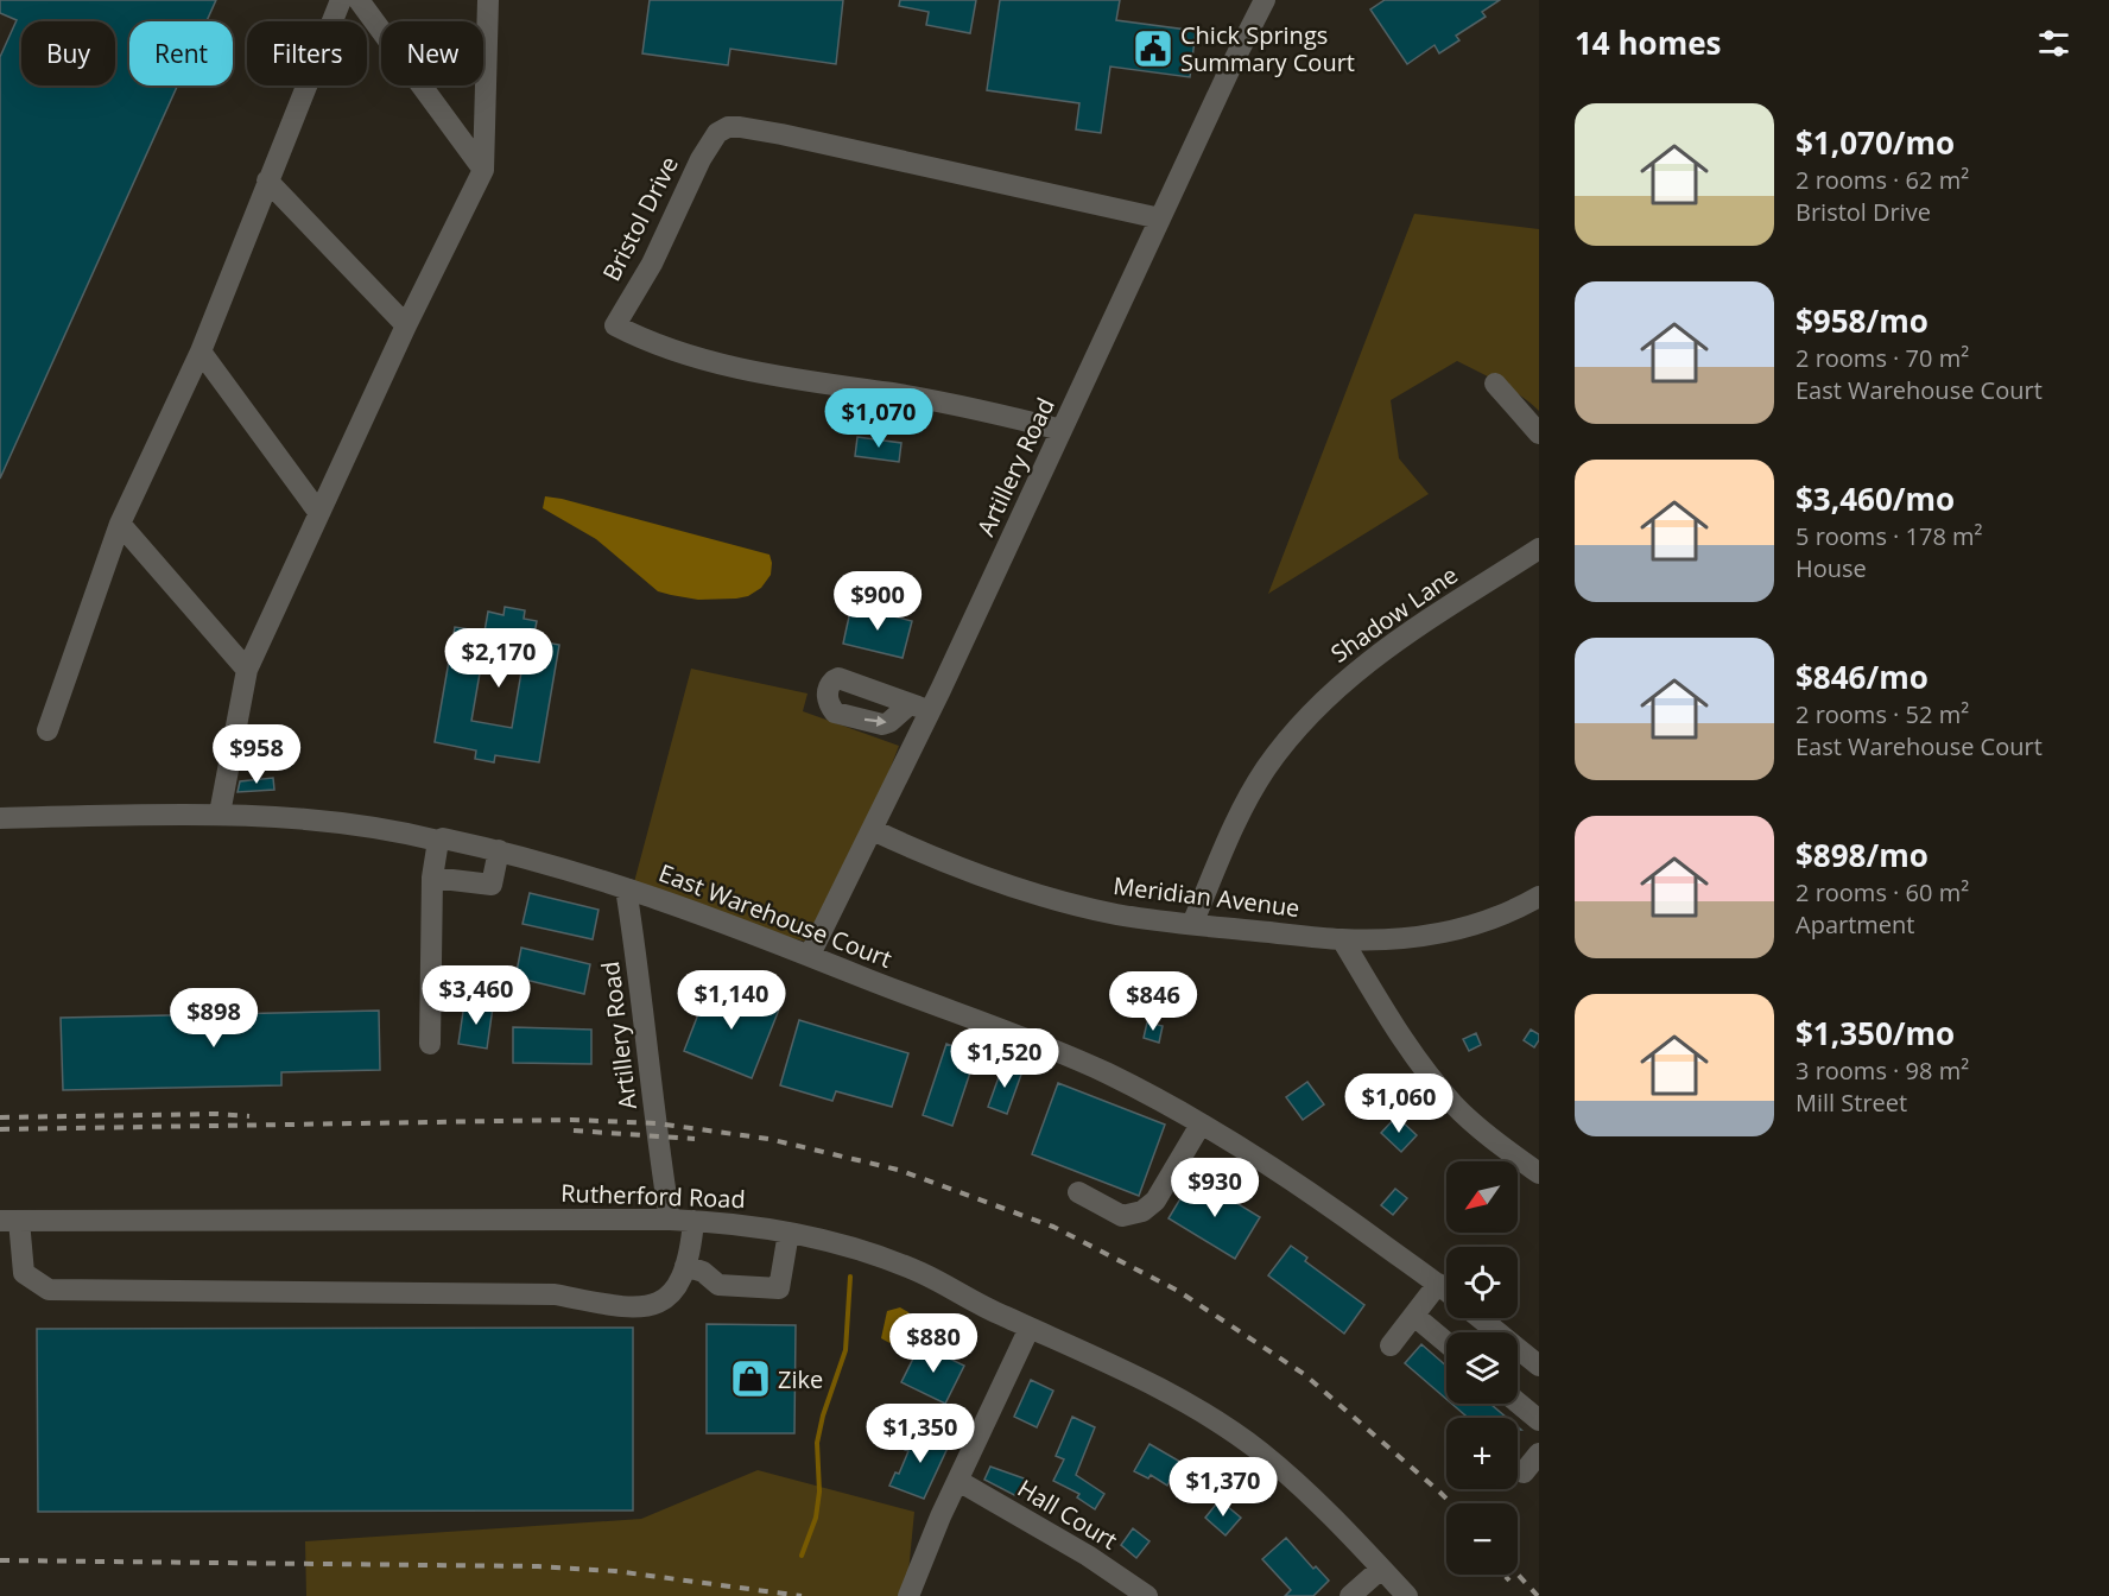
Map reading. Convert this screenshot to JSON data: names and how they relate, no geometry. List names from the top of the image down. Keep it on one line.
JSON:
{"streets":{"street":["Bristol Drive","Artillery Road","Shadow Lane","Meridian Avenue","East Warehouse Court","Rutherford Road","Hall Court"]},"crossings":[["Bristol Drive","Artillery Road"],["Artillery Road","Meridian Avenue"],["Artillery Road","East Warehouse Court"],["Artillery Road","Rutherford Road"],["Shadow Lane","Meridian Avenue"]],"places":{"public building":["Chick Springs Summary Court"],"shop":["Zike"]},"north":"bottom left","page":{"heading":"14 homes","chip":["Buy","Rent","Filters","New"],"list":[{"name":"$1,070/mo","note":"2 rooms · 62 m² · Bristol Drive"},{"name":"$958/mo","note":"2 rooms · 70 m² · East Warehouse Court"},{"name":"$3,460/mo","note":"5 rooms · 178 m² · House"},{"name":"$846/mo","note":"2 rooms · 52 m² · East Warehouse Court"},{"name":"$898/mo","note":"2 rooms · 60 m² · Apartment"},{"name":"$1,350/mo","note":"3 rooms · 98 m² · Mill Street"}],"price":["$1,070","$900","$2,170","$958","$3,460","$1,140","$846","$898","$1,520","$1,060","$930","$880","$1,350","$1,370"],"map_buttons":["+","−"]}}
